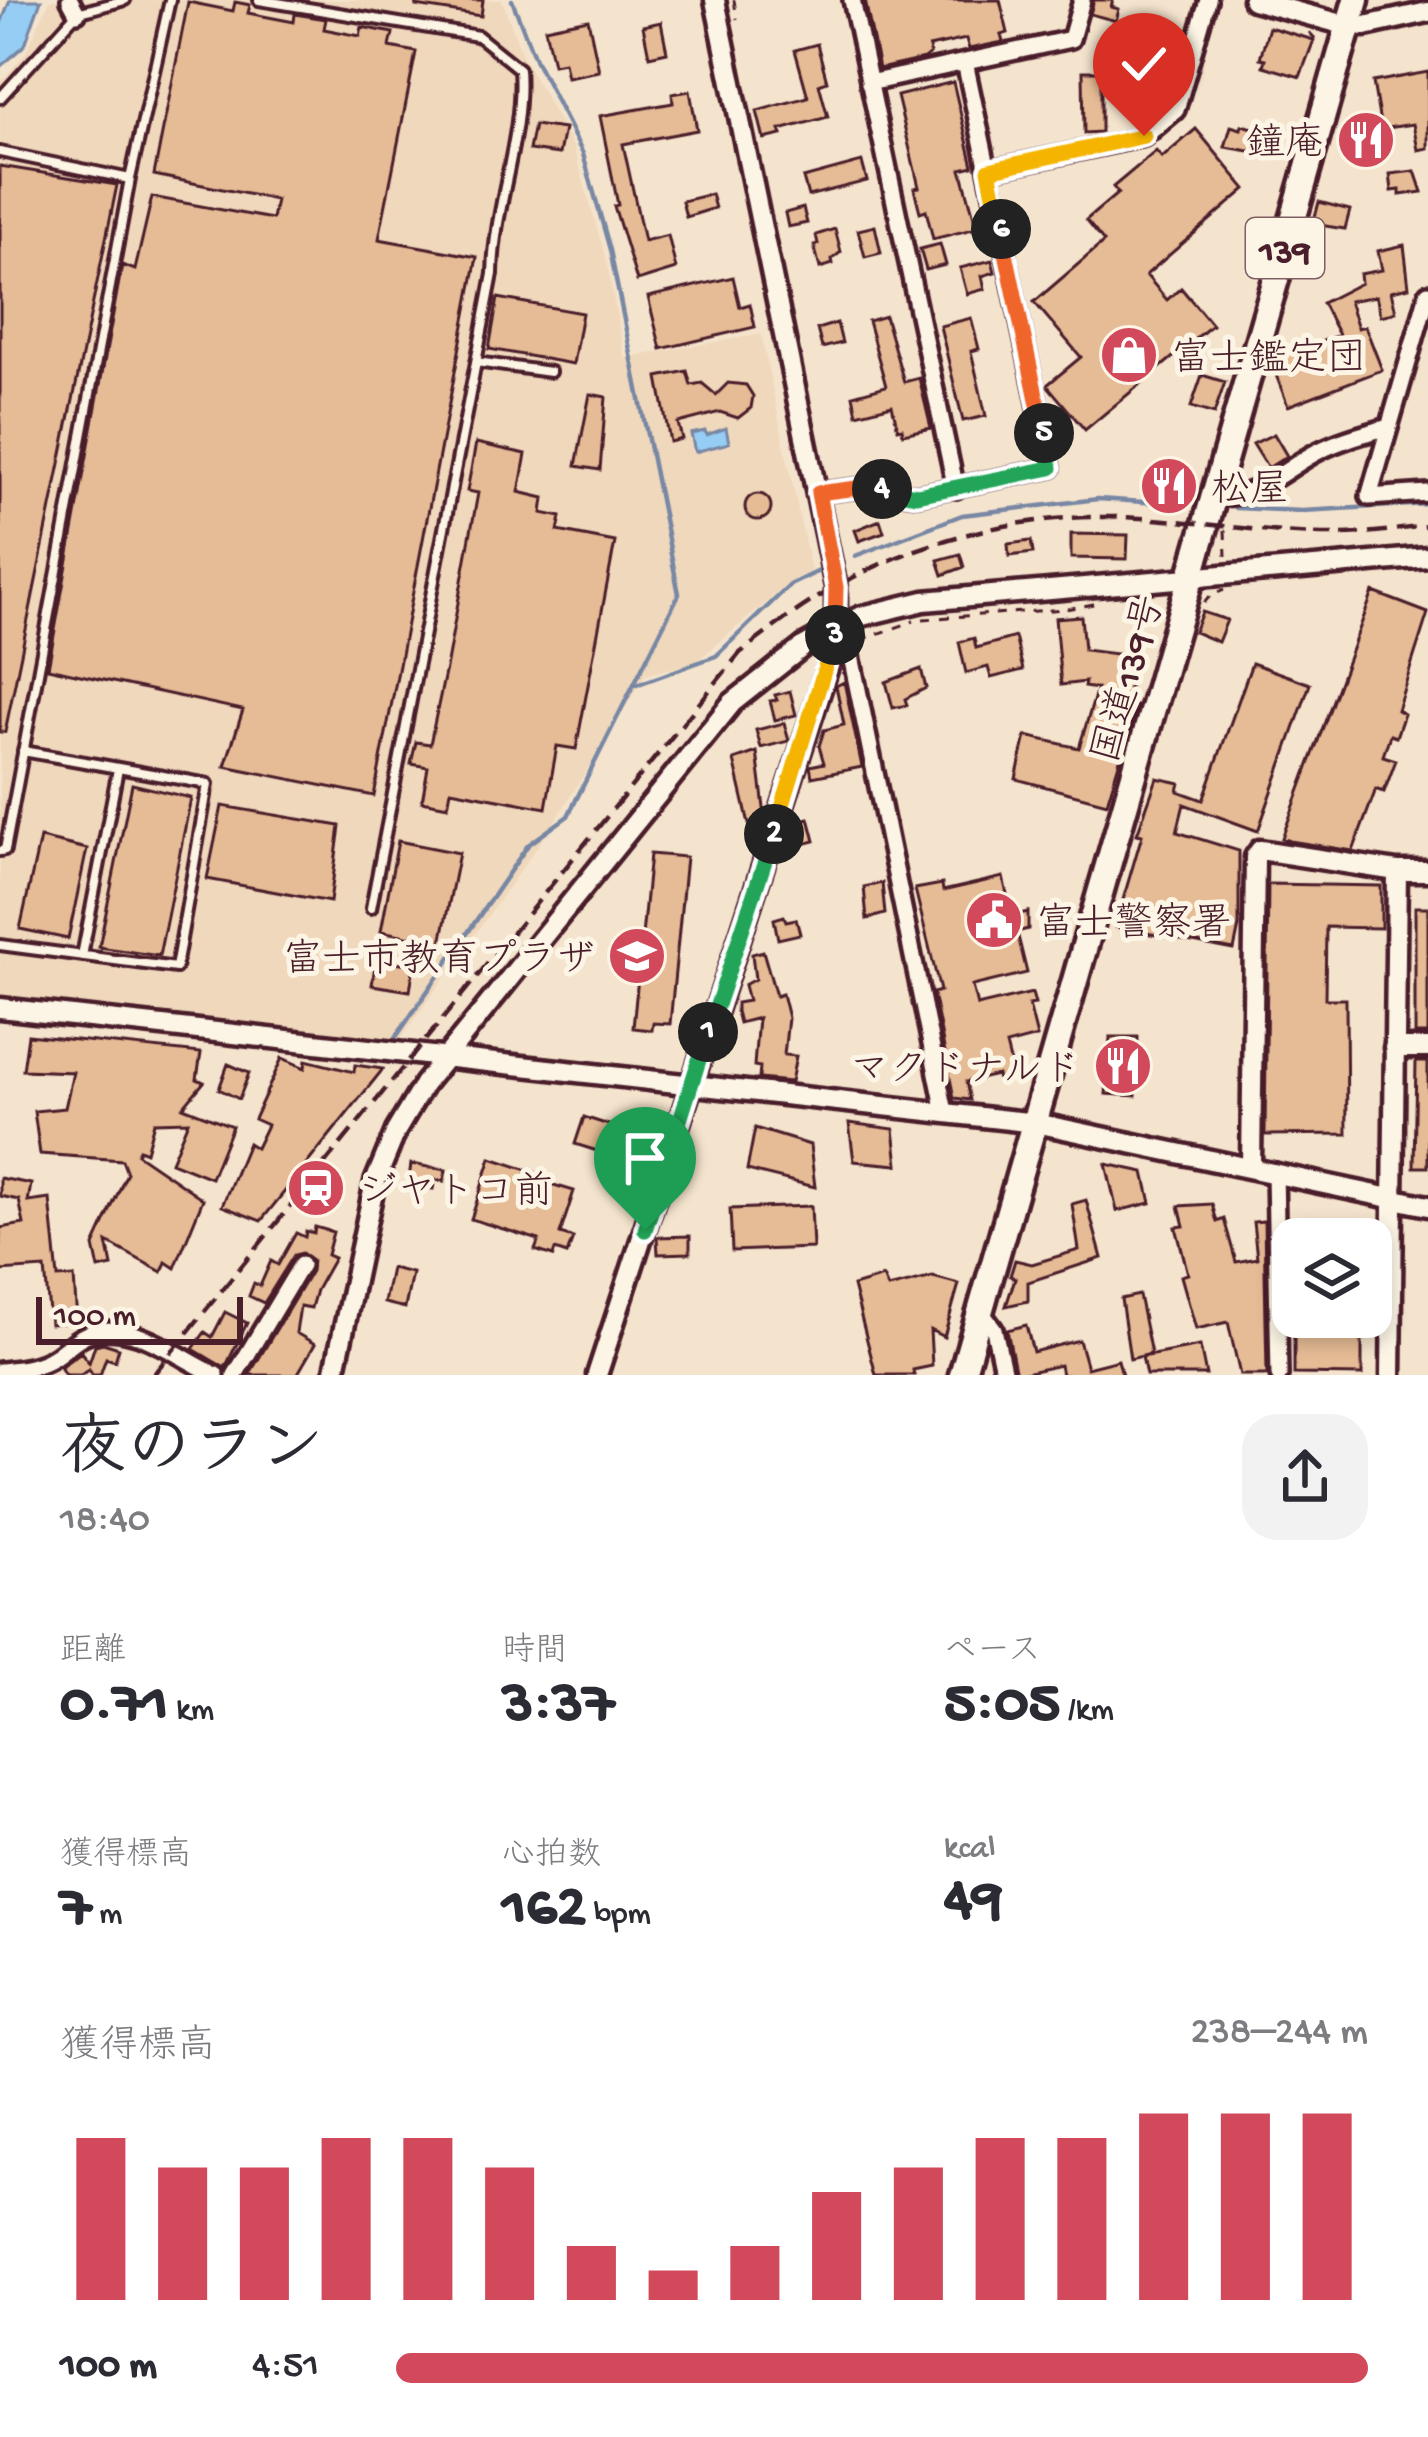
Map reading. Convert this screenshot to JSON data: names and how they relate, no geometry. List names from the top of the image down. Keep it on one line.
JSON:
{"streets":{"highway":["139","国道139号"]},"places":{"restaurant":["鐘庵","松屋","マクドナルド"],"shop":["富士鑑定団"],"public building":["富士警察署"],"school or university":["富士市教育プラザ"],"station":["ジヤトコ前"]},"scale_bar":"100 m","page":{"pins":["6","5","4","3","2","1"],"scale":"100 m","heading":["夜のラン","18:40"],"stats":[["距離","0.71 km"],["時間","3:37"],["ペース","5:05 /km"],["獲得標高","7 m"],["心拍数","162 bpm"],["kcal","49"]],"chart":["獲得標高","238–244 m"],"list":[{"name":"100 m","note":"4:51"}]}}
